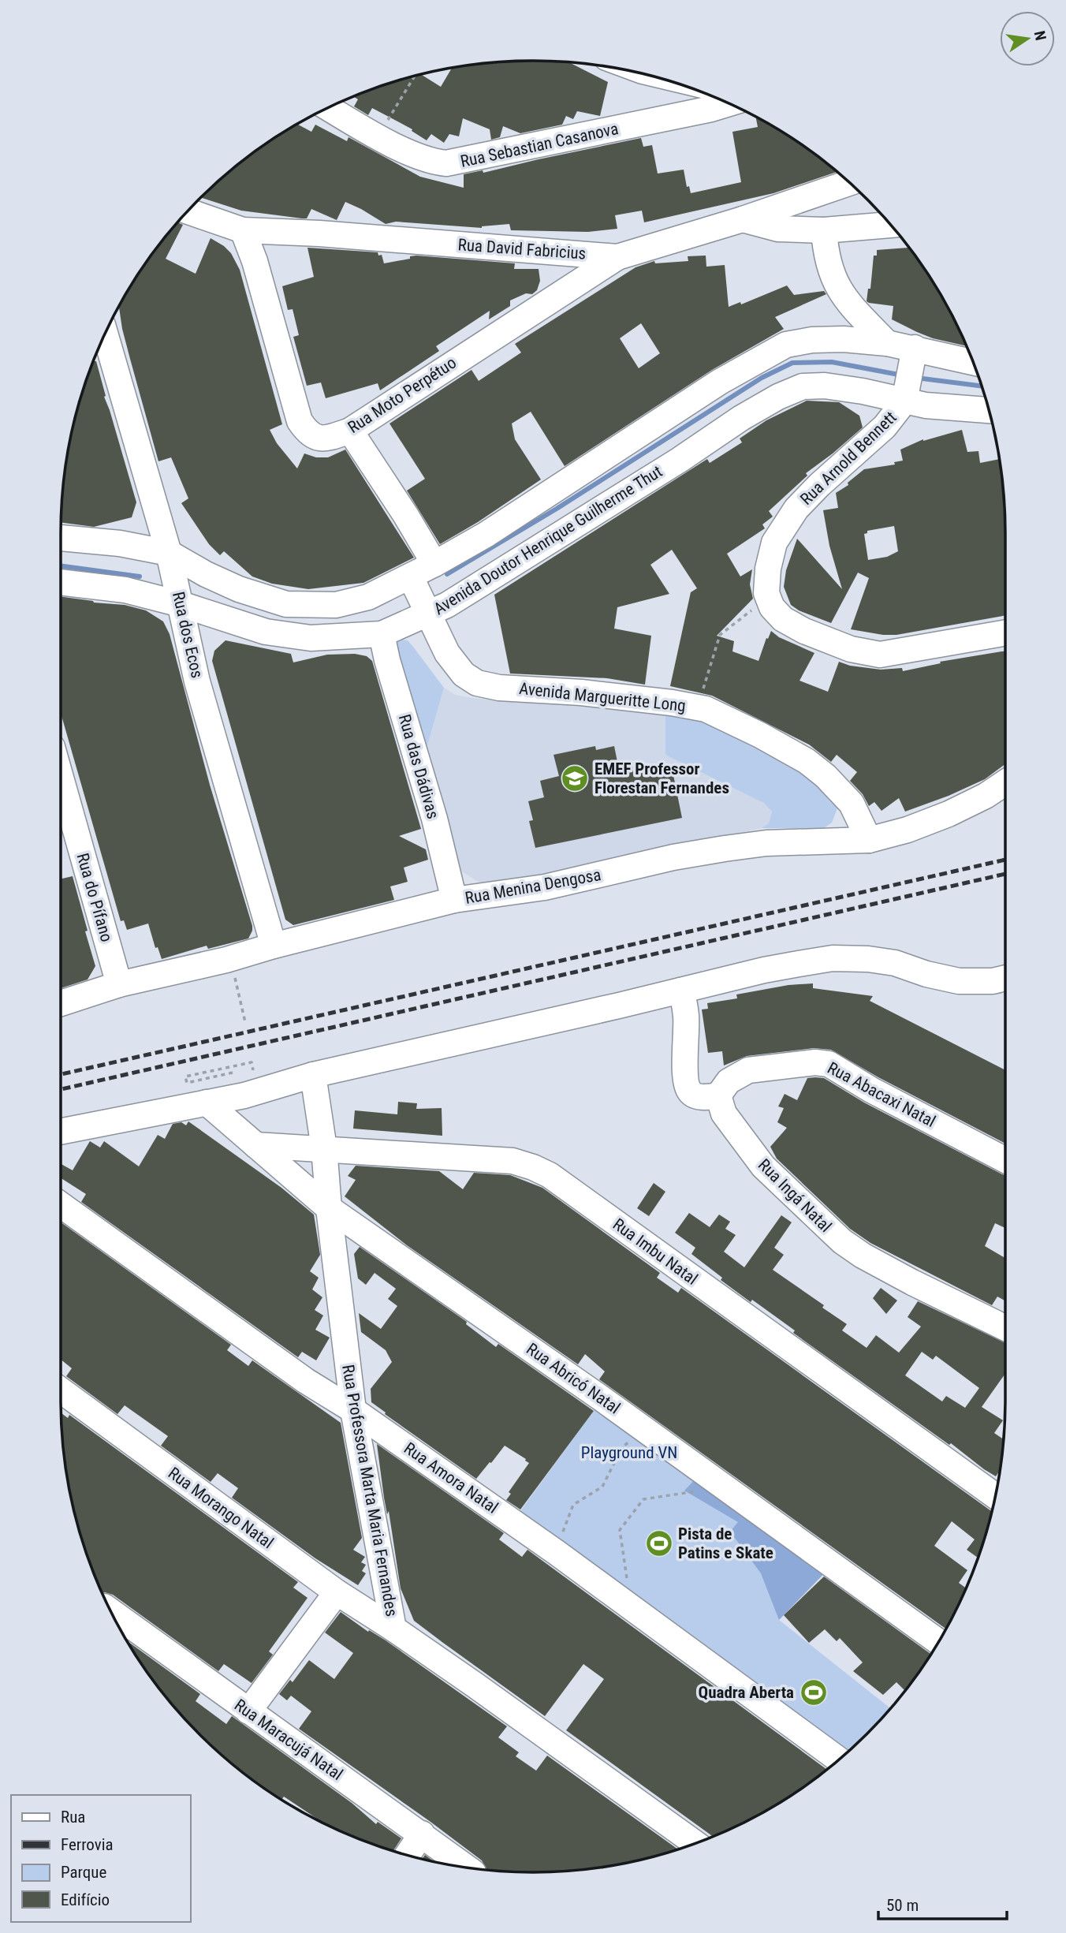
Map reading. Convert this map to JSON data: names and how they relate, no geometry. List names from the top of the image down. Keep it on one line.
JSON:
{"streets":{"street":["Rua Sebastian Casanova","Rua David Fabricius","Rua Moto Perpétuo","Rua Arnold Bennett","Avenida Doutor Henrique Guilherme Thut","Rua dos Ecos","Avenida Margueritte Long","Rua das Dádivas","Rua Menina Dengosa","Rua do Pífano","Rua Abacaxi Natal","Rua Ingá Natal","Rua Imbu Natal","Rua Abricó Natal","Rua Amora Natal","Rua Professora Marta Maria Fernandes","Rua Morango Natal","Rua Maracujá Natal"]},"crossings":[["Rua David Fabricius","Rua Moto Perpétuo"],["Rua Arnold Bennett","Avenida Doutor Henrique Guilherme Thut"],["Avenida Doutor Henrique Guilherme Thut","Rua dos Ecos"],["Avenida Doutor Henrique Guilherme Thut","Avenida Margueritte Long"],["Avenida Doutor Henrique Guilherme Thut","Rua das Dádivas"],["Rua dos Ecos","Rua Menina Dengosa"],["Avenida Margueritte Long","Rua Menina Dengosa"],["Rua das Dádivas","Rua Menina Dengosa"],["Rua Menina Dengosa","Rua do Pífano"],["Rua Abacaxi Natal","Rua Ingá Natal"],["Rua Imbu Natal","Rua Abricó Natal"],["Rua Imbu Natal","Rua Professora Marta Maria Fernandes"],["Rua Abricó Natal","Rua Professora Marta Maria Fernandes"],["Rua Amora Natal","Rua Professora Marta Maria Fernandes"],["Rua Professora Marta Maria Fernandes","Rua Morango Natal"]],"parks":["Playground VN"],"places":{"school or university":["EMEF Professor Florestan Fernandes"],"sports":["Pista de Patins e Skate","Quadra Aberta"]},"legend":["Rua","Ferrovia","Parque","Edifício"],"scale_bar":"50 m","north":"right"}
